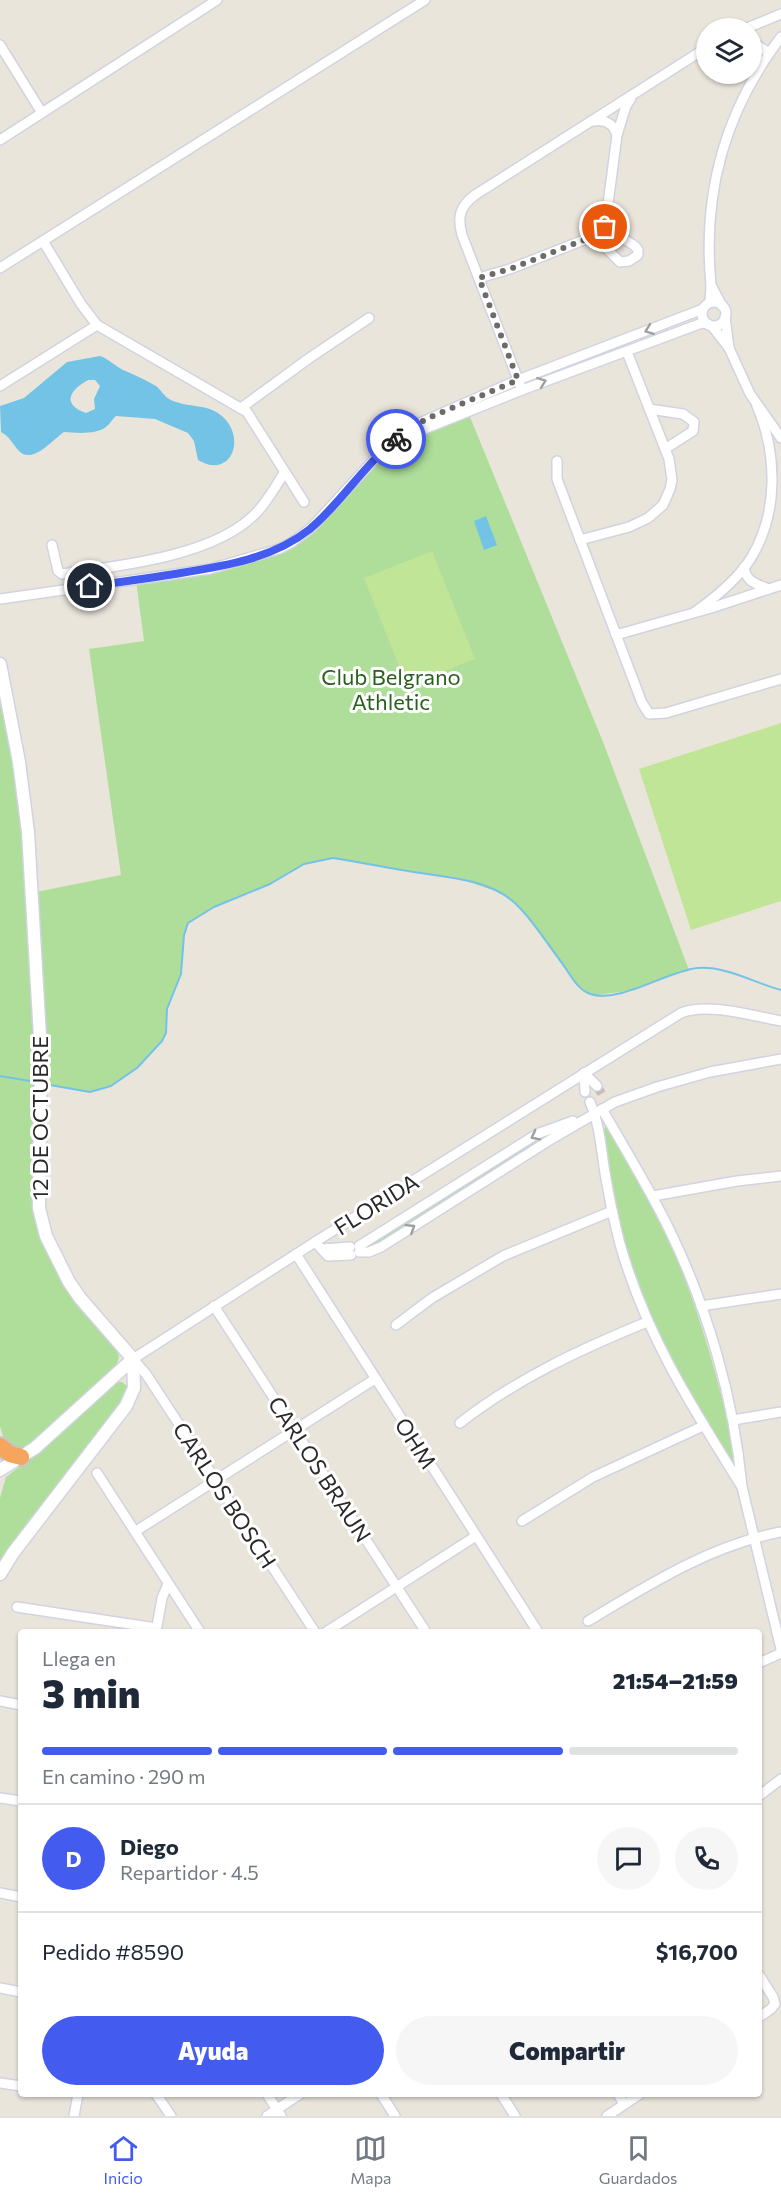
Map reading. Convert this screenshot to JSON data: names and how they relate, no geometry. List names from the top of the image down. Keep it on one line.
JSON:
{"streets":{"street":["12 DE OCTUBRE","FLORIDA","OHM","CARLOS BRAUN","CARLOS BOSCH"]},"crossings":[["12 DE OCTUBRE","FLORIDA"],["12 DE OCTUBRE","CARLOS BOSCH"],["FLORIDA","OHM"],["FLORIDA","CARLOS BRAUN"],["FLORIDA","CARLOS BOSCH"]],"parks":["Club Belgrano Athletic"],"page":{"heading":["3 min","Llega en","21:54–21:59"],"panel":["Diego","Repartidor · 4.5","Pedido #8590","$16,700"],"bar":"En camino · 290 m","round":"D","buttons":["Ayuda","Compartir"],"tabs":["Inicio","Mapa","Guardados"]}}
